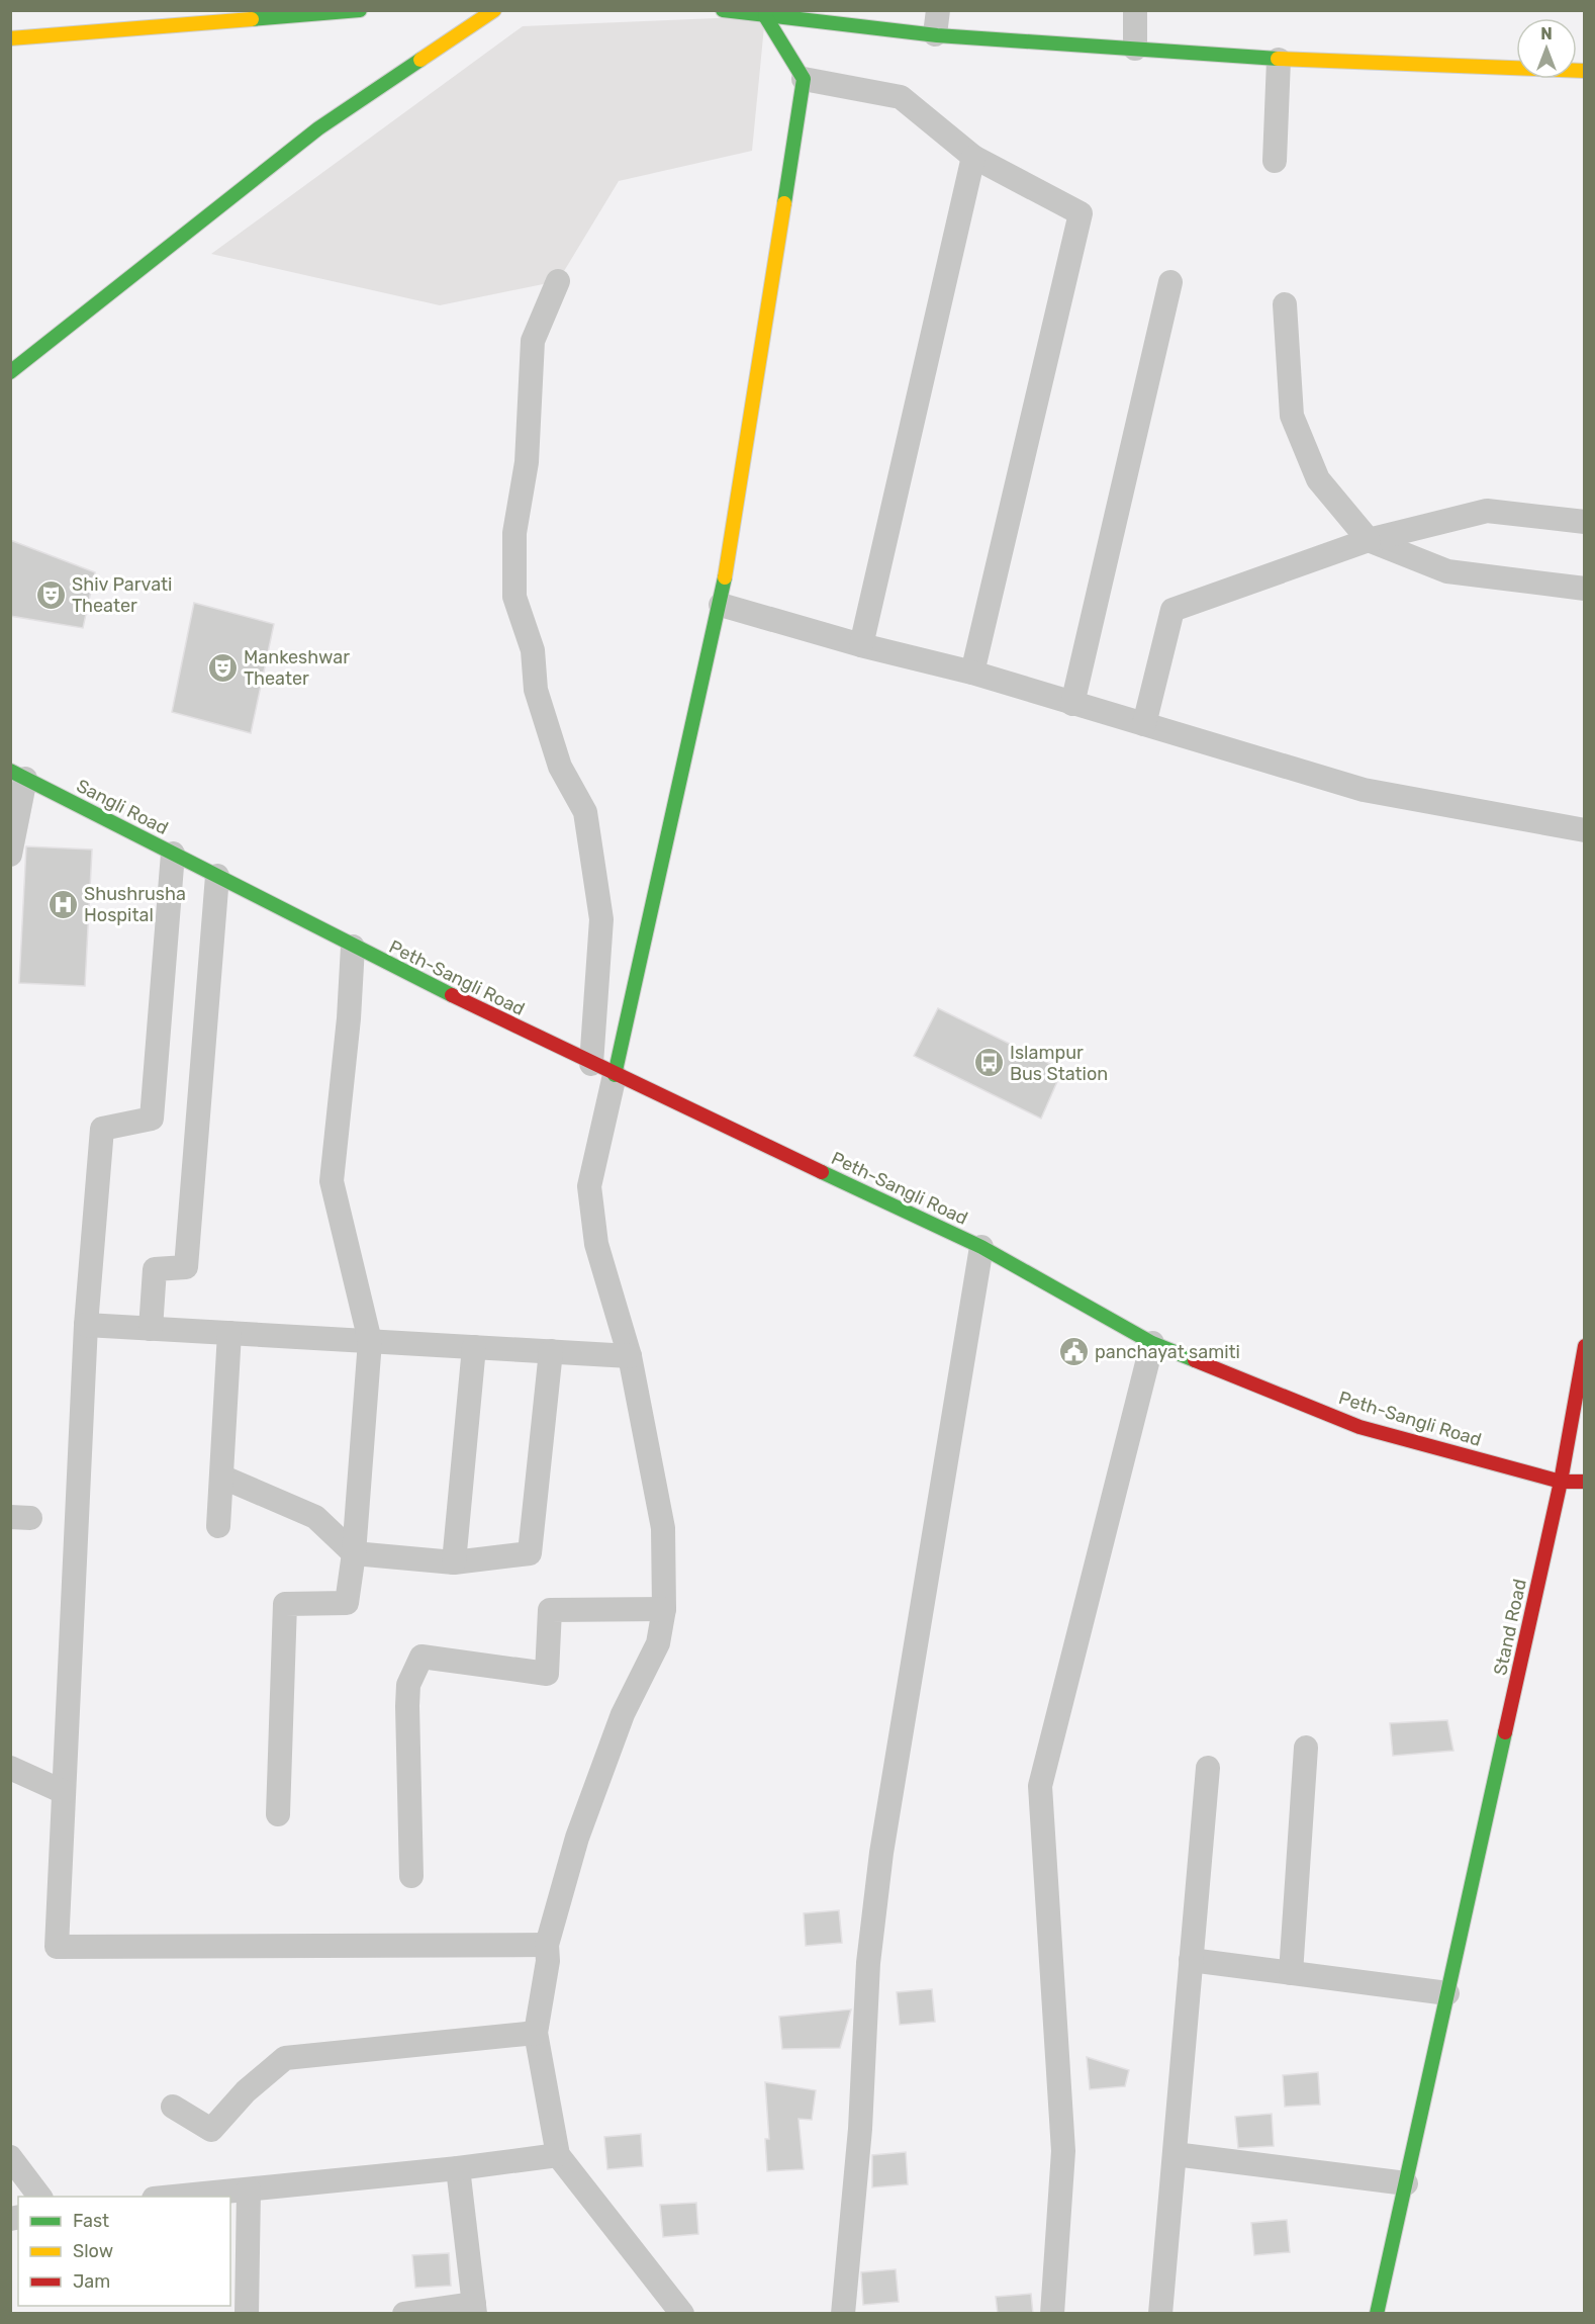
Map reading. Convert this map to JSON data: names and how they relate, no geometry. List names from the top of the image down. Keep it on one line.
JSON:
{"streets":{"main road":["Sangli Road","Peth-Sangli Road","Stand Road"]},"crossings":[["Sangli Road","Peth-Sangli Road"],["Peth-Sangli Road","Stand Road"]],"places":{"theatre":["Shiv Parvati Theater","Mankeshwar Theater"],"hospital":["Shushrusha Hospital"],"bus stop":["Islampur Bus Station"],"public building":["panchayat samiti"]},"legend":["Fast","Slow","Jam"],"north":"top"}
